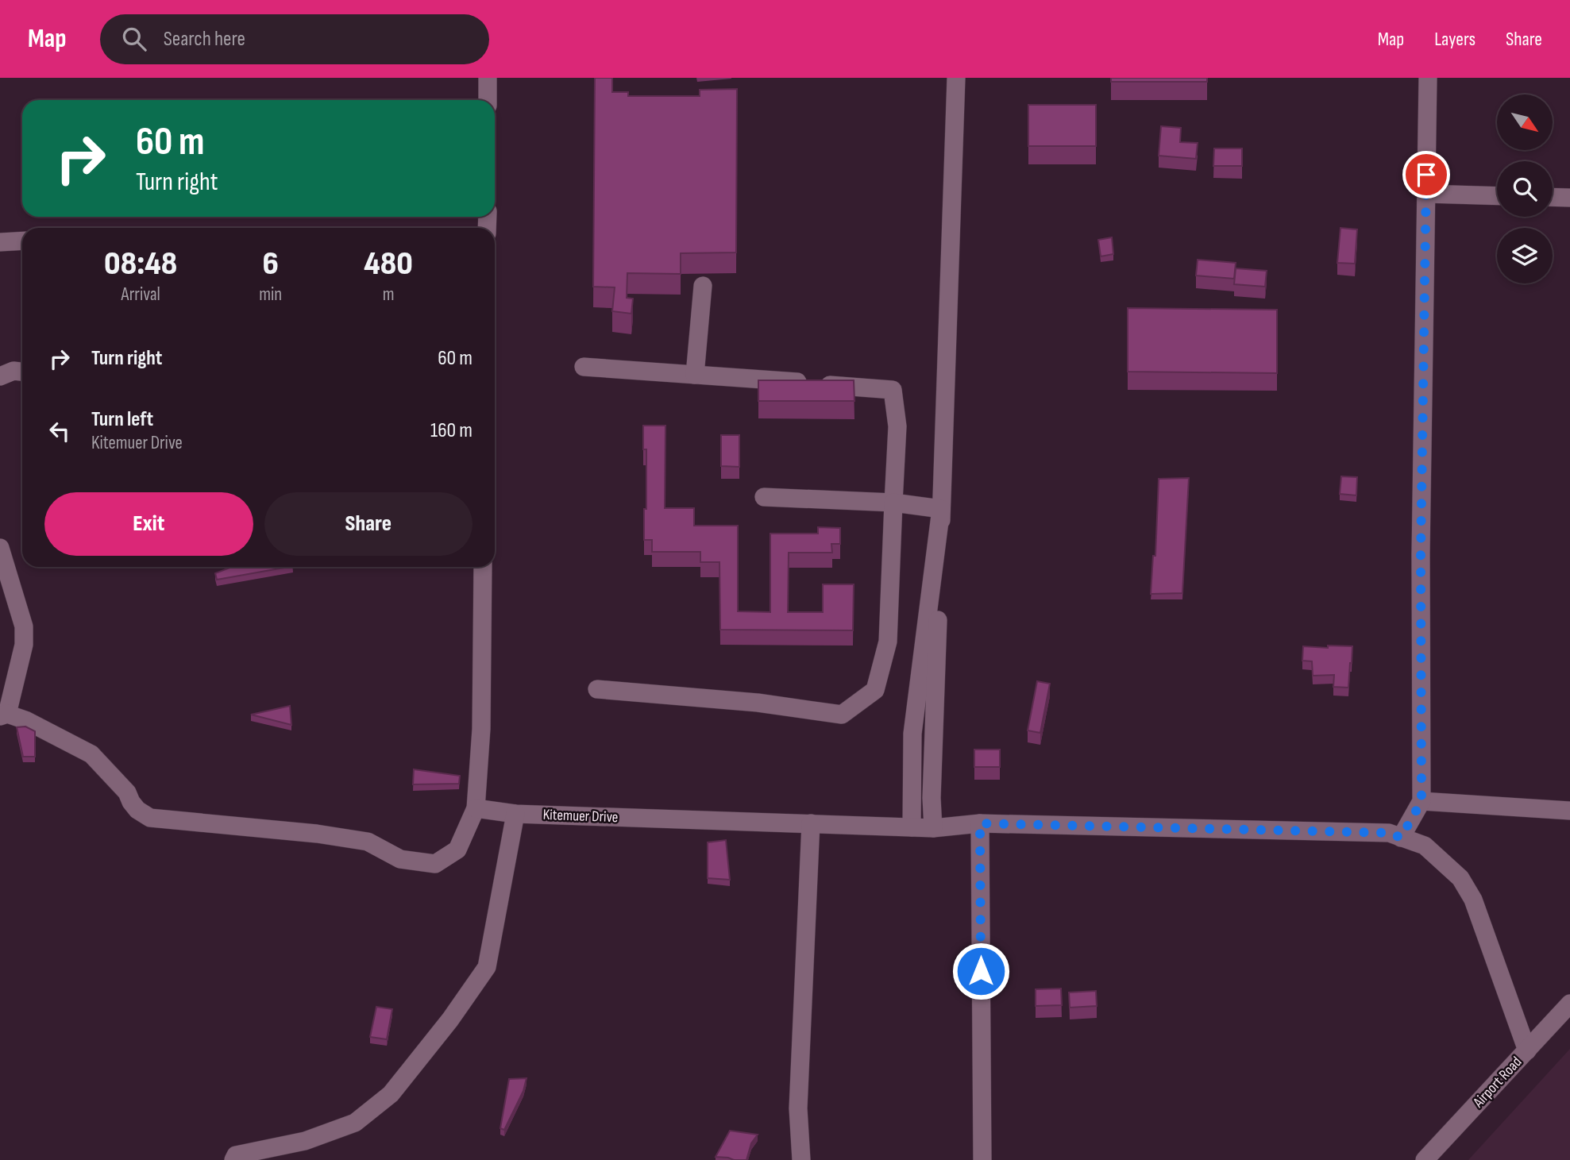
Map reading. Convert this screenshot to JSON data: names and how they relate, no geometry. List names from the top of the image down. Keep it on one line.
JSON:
{"streets":{"street":["Kitemuer Drive","Airport Road"]},"crossings":[["Kitemuer Drive","Airport Road"]],"north":"bottom right","page":{"header":"Map","search":"Search here","nav":["Map","Layers","Share"],"turn":["60 m","Turn right"],"eta":["08:48","Arrival","6","min","480","m"],"list":[{"name":"Turn right","value":"60 m"},{"name":"Turn left","note":"Kitemuer Drive","value":"160 m"}],"buttons":["Exit","Share"]}}
